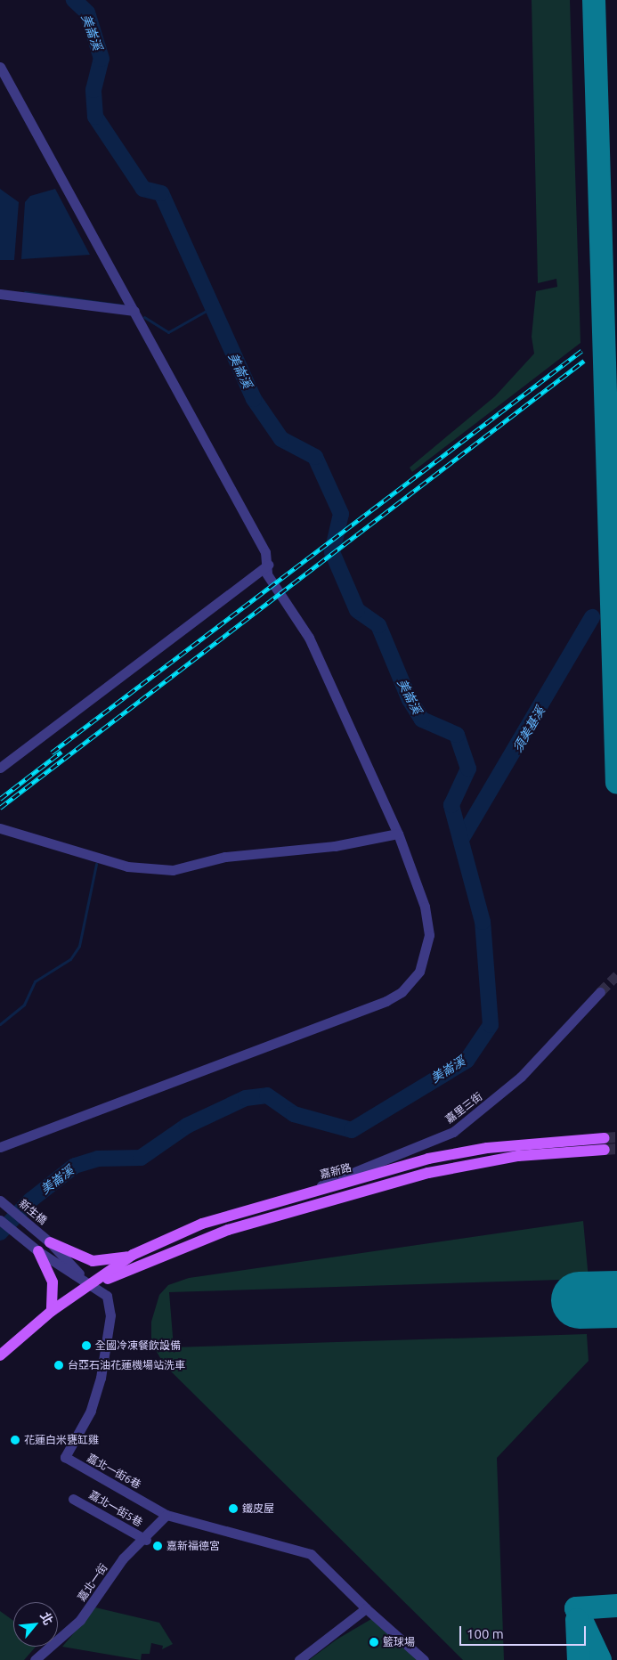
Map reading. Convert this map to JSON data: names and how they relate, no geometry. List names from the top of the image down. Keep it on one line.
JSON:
{"streets":{"main road":["嘉新路"],"street":["嘉里三街","新生橋","嘉北一街6巷","嘉北一街5巷","嘉北一街"]},"crossings":[["嘉里三街","嘉新路"],["嘉新路","新生橋"],["嘉新路","嘉北一街6巷"],["新生橋","嘉北一街6巷"],["嘉北一街6巷","嘉北一街"],["嘉北一街5巷","嘉北一街"]],"water":["美崙溪","須美基溪"],"places":["全國冷凍餐飲設備","台亞石油花蓮機場站洗車","花蓮白米甕缸雞","鐵皮屋","嘉新福德宮","籃球場"],"scale_bar":"100 m","north":"top right"}
